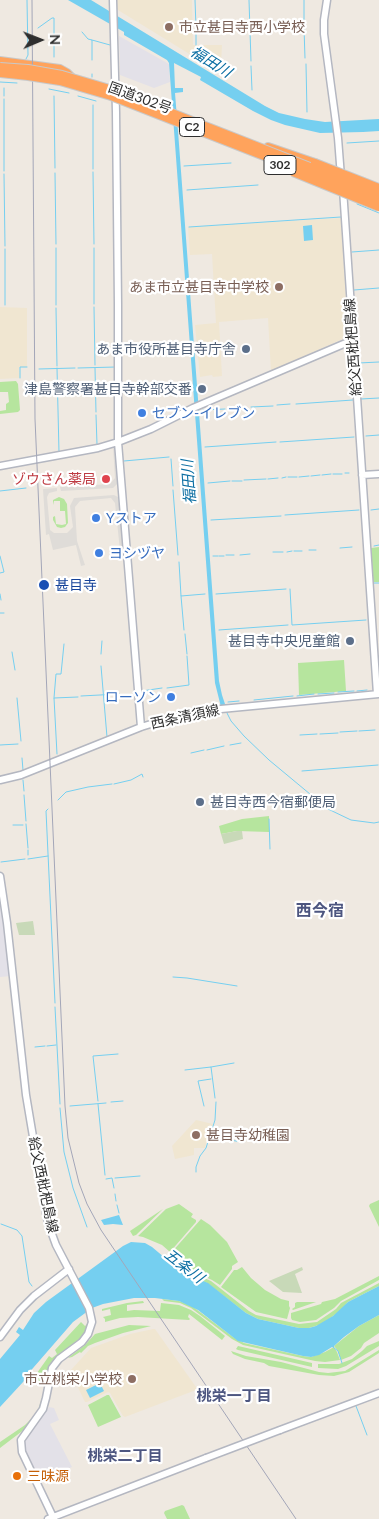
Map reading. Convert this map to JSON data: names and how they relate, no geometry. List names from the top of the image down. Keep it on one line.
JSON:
{"streets":{"highway":["国道302号","C2","302"],"main road":["給父西枇杷島線","西条清須線"]},"crossings":[["国道302号","C2"],["国道302号","給父西枇杷島線"],["給父西枇杷島線","西条清須線"]],"districts":["西今宿","桃栄一丁目","桃栄二丁目"],"water":["福田川","五条川"],"places":["市立甚目寺西小学校","あま市立甚目寺中学校","あま市役所甚目寺庁舎","津島警察署甚目寺幹部交番","セブン-イレブン","ゾウさん薬局","Yストア","ヨシヅヤ","甚目寺","甚目寺中央児童館","ローソン","甚目寺西今宿郵便局","甚目寺幼稚園","市立桃栄小学校","三味源"],"north":"right"}
